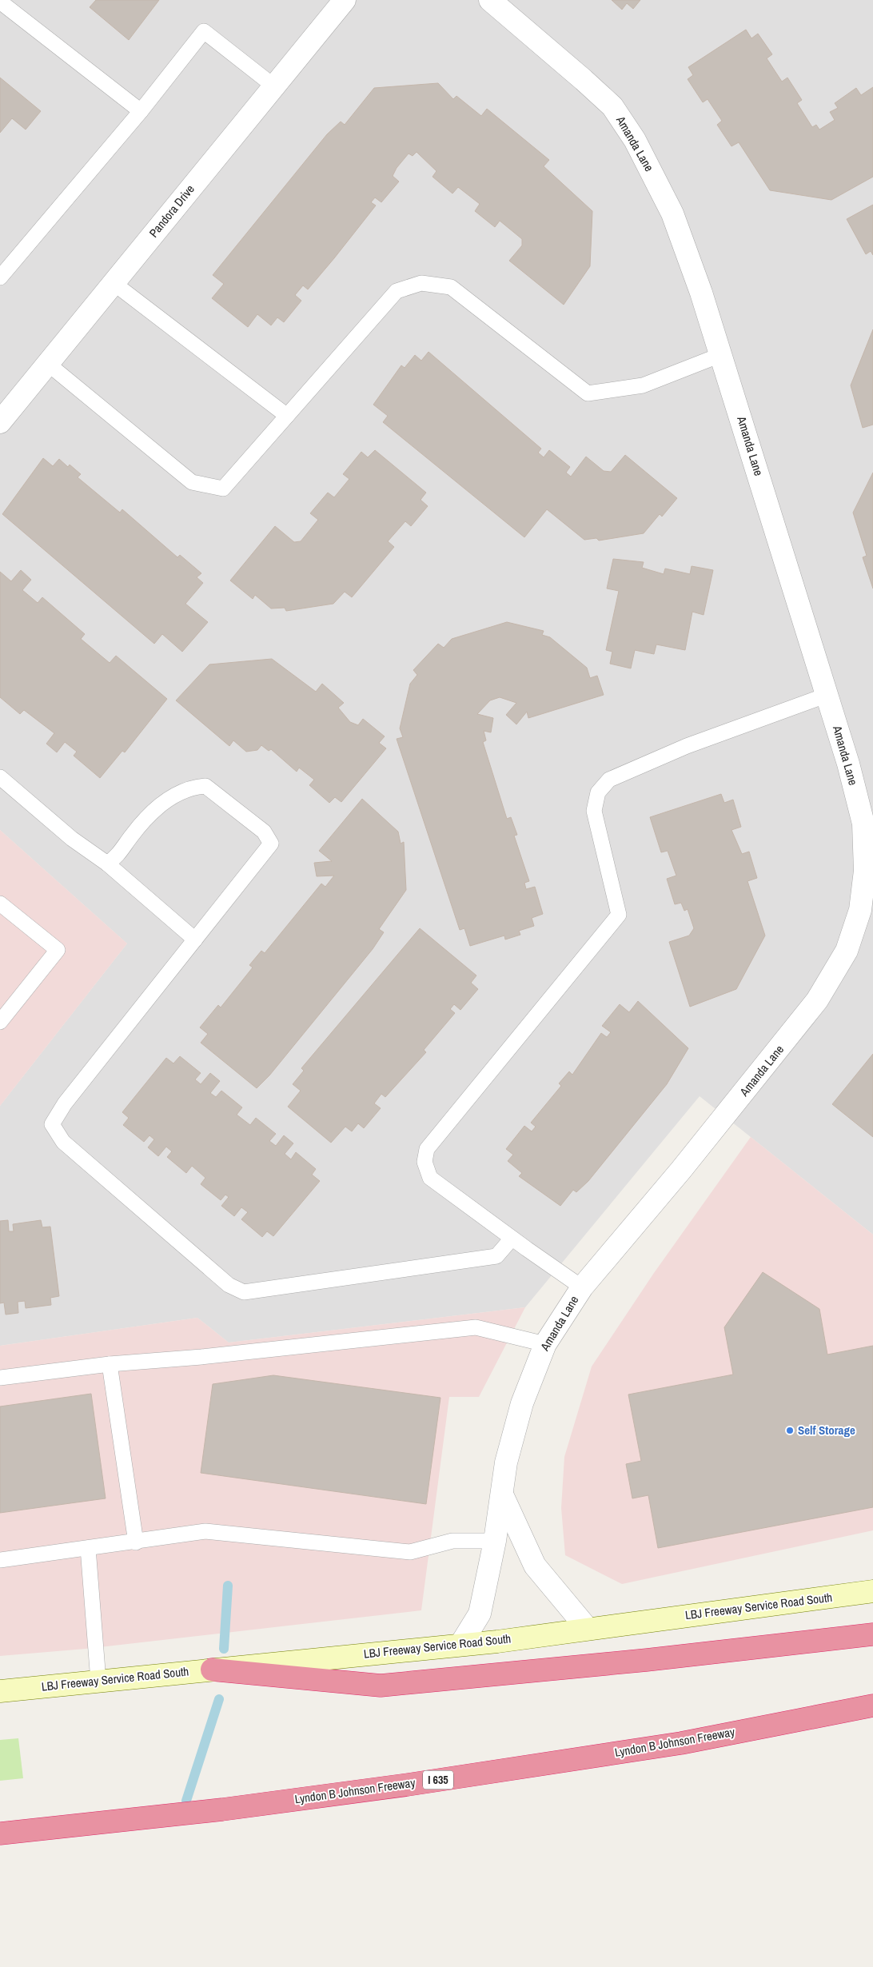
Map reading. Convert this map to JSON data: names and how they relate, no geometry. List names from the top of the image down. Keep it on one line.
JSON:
{"streets":{"highway":["Lyndon B Johnson Freeway","I 635"],"main road":["LBJ Freeway Service Road South"],"street":["Amanda Lane","Pandora Drive"]},"crossings":[["Amanda Lane","LBJ Freeway Service Road South"]],"places":["Self Storage"]}
